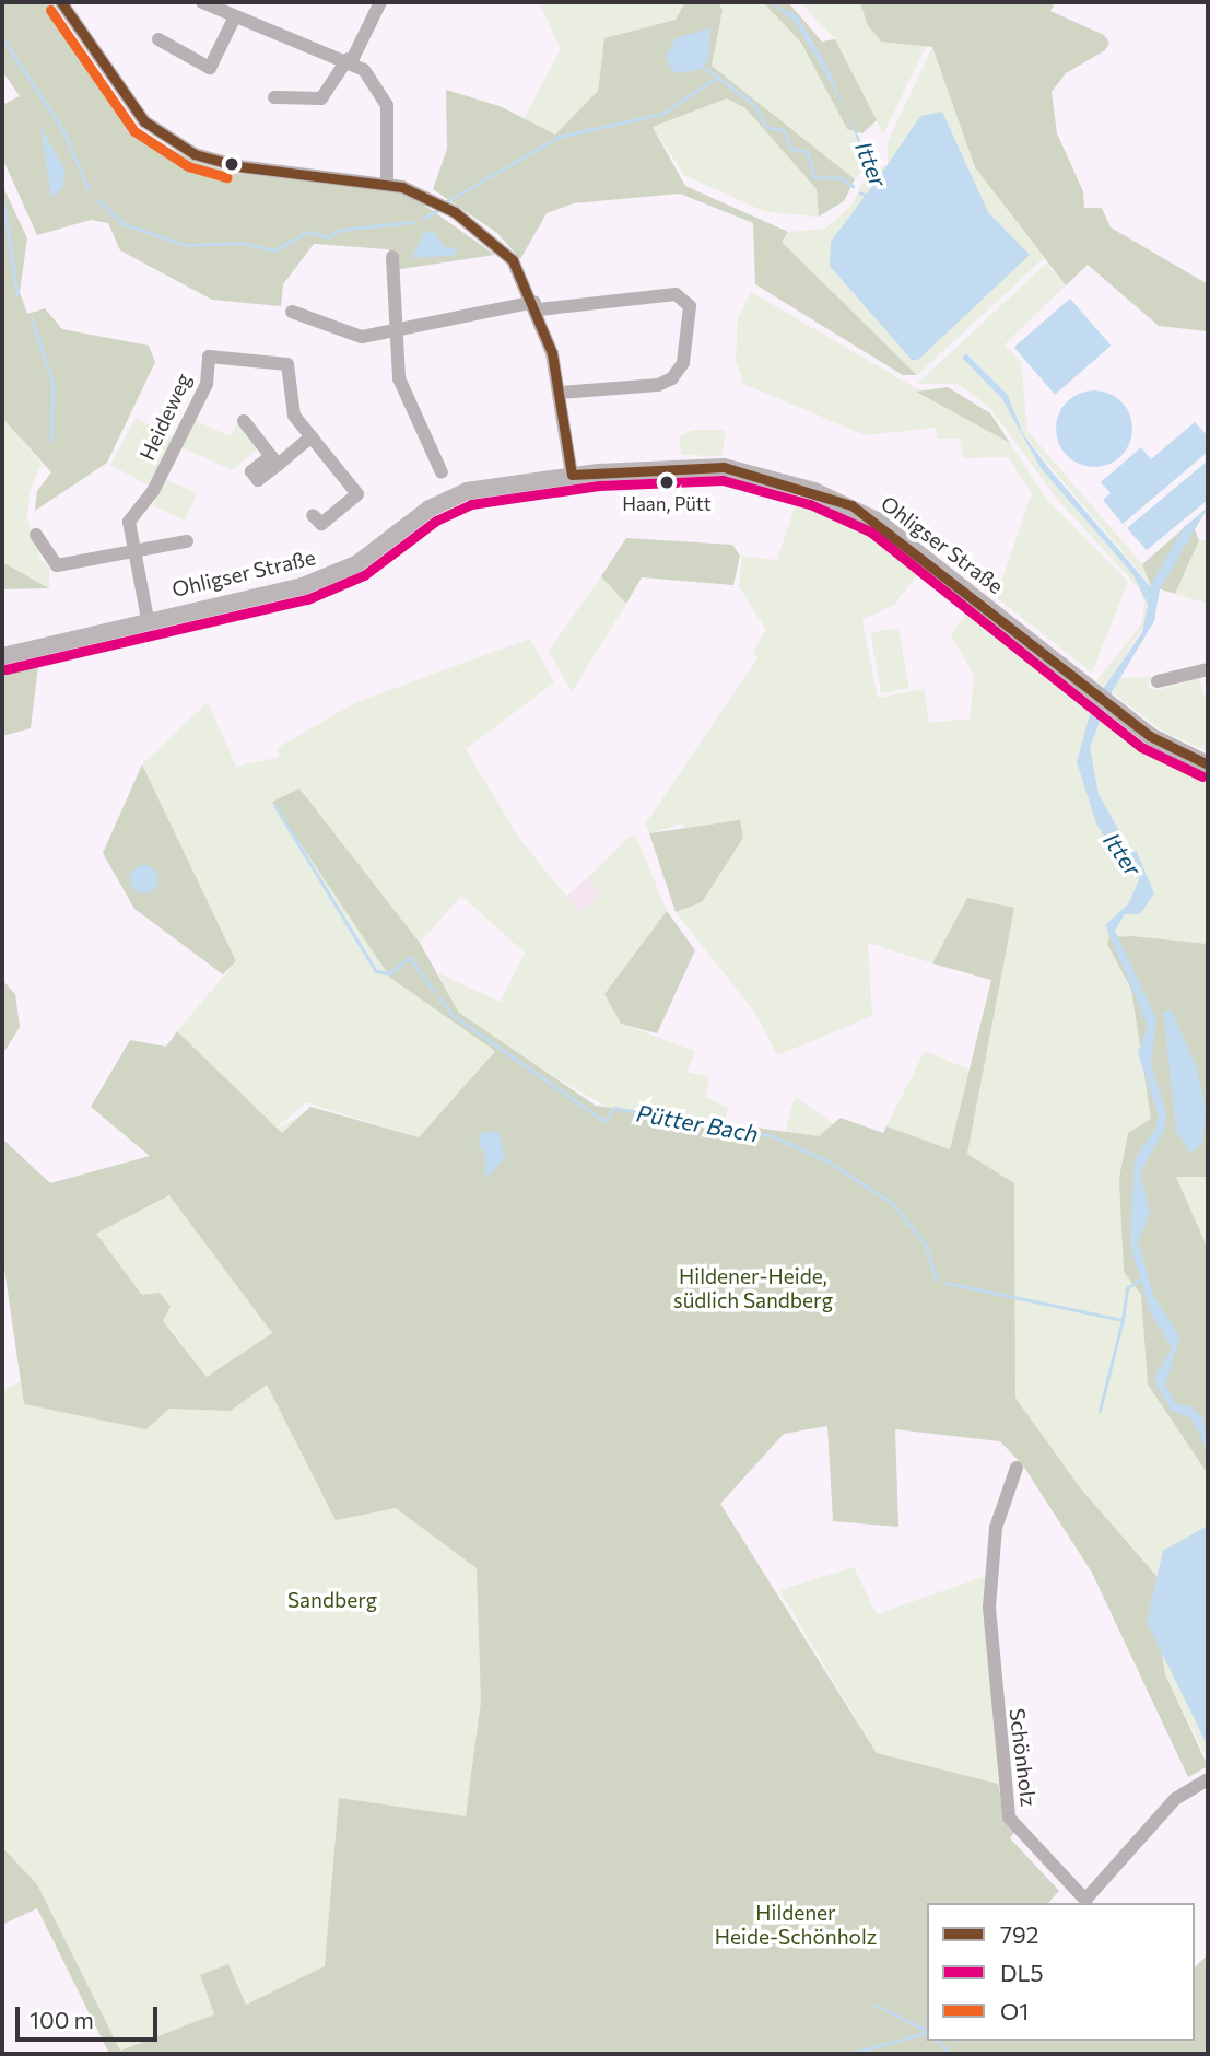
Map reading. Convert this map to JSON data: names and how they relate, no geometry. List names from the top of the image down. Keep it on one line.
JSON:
{"streets":{"main road":["Ohligser Straße"],"street":["Heideweg","Schönholz"]},"crossings":[["Heideweg","Ohligser Straße"]],"water":["Itter","Pütter Bach"],"parks":["Hildener-Heide, südlich Sandberg","Sandberg","Hildener Heide-Schönholz"],"places":["Haan, Pütt"],"lines":["transit line 792","transit line O1","transit line DL5"],"legend":["792","DL5","O1"],"scale_bar":"100 m"}
